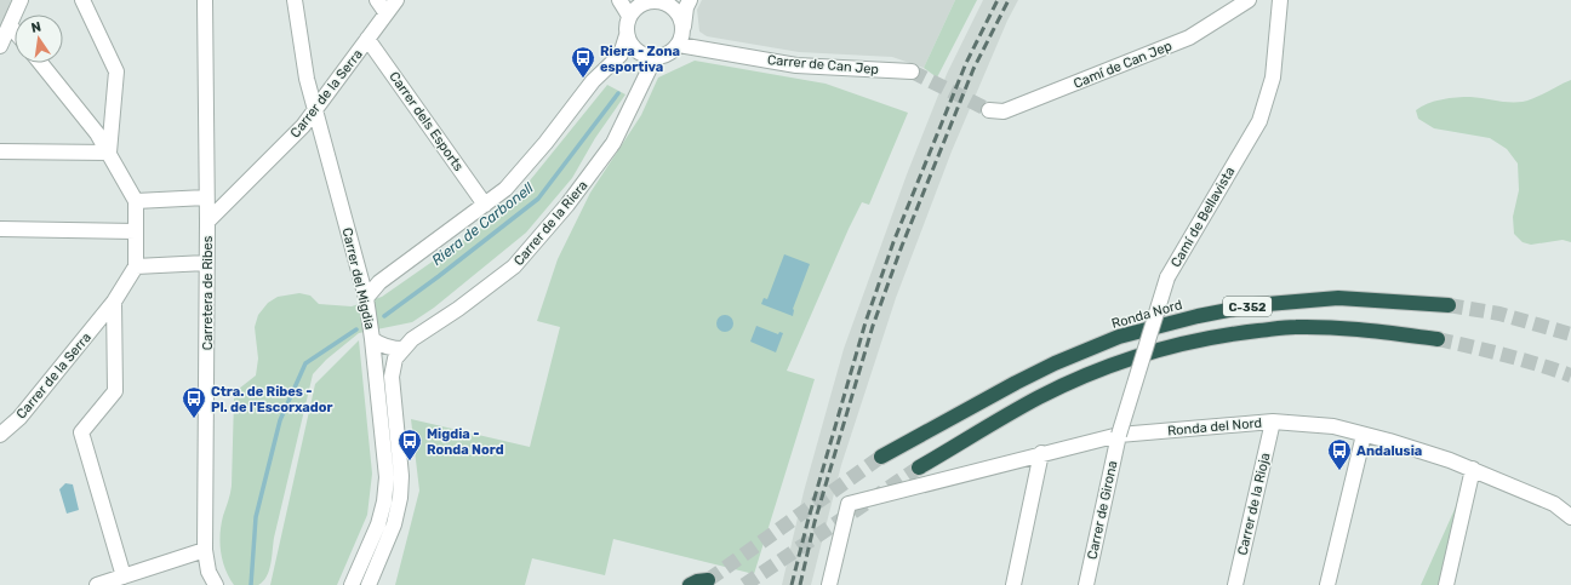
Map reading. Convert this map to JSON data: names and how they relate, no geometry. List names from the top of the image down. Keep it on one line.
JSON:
{"streets":{"highway":["C-352","Ronda Nord"],"street":["Carrer de Can Jep","Camí de Can Jep","Carrer de la Serra","Carrer dels Esports","Camí de Bellavista","Carrer de la Riera","Carrer del Migdia","Carretera de Ribes","Ronda del Nord","Carrer de la Rioja","Carrer de Girona"]},"crossings":[["Carrer de Can Jep","Carrer de la Riera"],["Carrer de la Serra","Carrer dels Esports"],["Carrer de la Serra","Carrer del Migdia"],["Carrer de la Serra","Carretera de Ribes"],["Camí de Bellavista","Ronda del Nord"],["Camí de Bellavista","Carrer de Girona"],["Ronda del Nord","Carrer de la Rioja"],["Ronda del Nord","Carrer de Girona"]],"water":["Riera de Carbonell"],"places":{"bus stop":["Riera - Zona esportiva","Ctra. de Ribes - Pl. de l'Escorxador","Migdia - Ronda Nord","Andalusia"]},"north":"top"}
